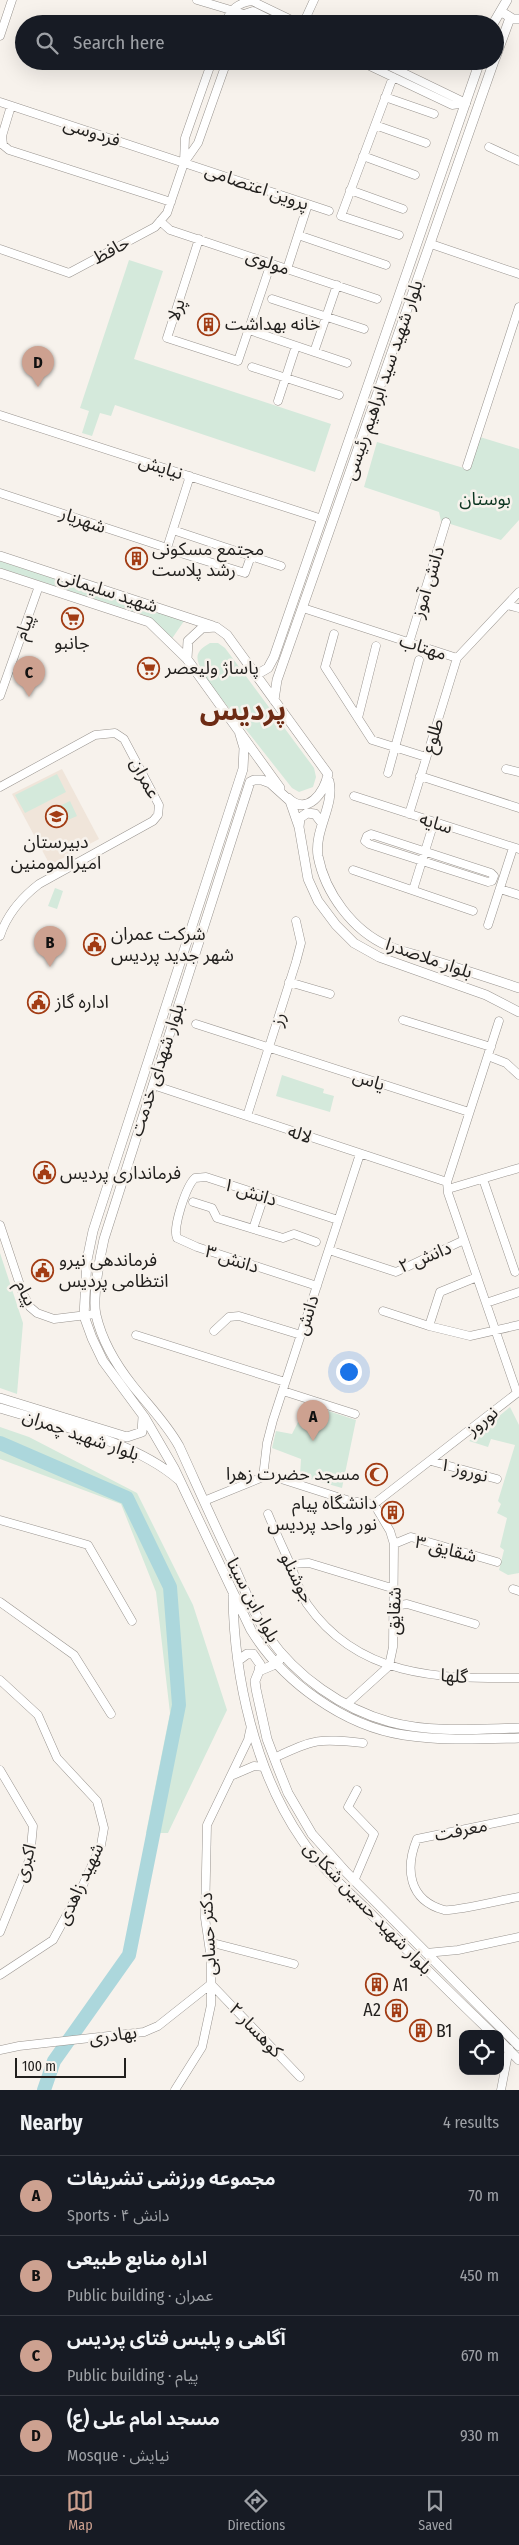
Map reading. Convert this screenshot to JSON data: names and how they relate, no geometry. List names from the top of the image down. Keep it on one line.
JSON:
{"streets":{"main road":["بلوار شهید سید ابراهیم رئیسی","شهید سلیمانی","بلوار ملاصدرا","بلوار شهدای خدمت","بلوار شهید چمران","بلوار ابن سینا","بلوار شهید حسین شکاری"],"street":["فردوسی","پروین اعتصامی","حافظ","مولوی","پرلا","نیایش","شهریار","دانش آموز","پیام","مهتاب","طلوع","عمران","سایه","رز","یاس","لاله","دانش ۱","دانش ۲","دانش ۳","دانش","نوروز","نوروز ۱","شقایق ۳","جوشنلو","شقایق","گلها","معرفت","اکبری","شهید زاهدی","دکتر حسابی","کوهسار ۲","بهادری"]},"crossings":[["فردوسی","پروین اعتصامی"],["فردوسی","حافظ"],["پروین اعتصامی","حافظ"],["حافظ","مولوی"],["مولوی","پرلا"],["بلوار شهید سید ابراهیم رئیسی","نیایش"],["بلوار شهید سید ابراهیم رئیسی","مهتاب"],["دانش آموز","مهتاب"],["پیام","بلوار شهدای خدمت"],["مهتاب","طلوع"],["طلوع","سایه"],["بلوار ملاصدرا","بلوار شهدای خدمت"],["رز","یاس"],["رز","لاله"],["بلوار شهدای خدمت","لاله"],["بلوار شهدای خدمت","بلوار شهید چمران"],["بلوار شهدای خدمت","بلوار ابن سینا"],["لاله","دانش"],["لاله","نوروز"],["دانش ۱","دانش ۳"],["دانش ۱","دانش"],["دانش ۲","دانش"],["دانش ۲","نوروز"],["دانش ۳","دانش"],["نوروز","نوروز ۱"],["نوروز","شقایق"],["بلوار شهید چمران","بلوار ابن سینا"],["شقایق ۳","شقایق"],["جوشنلو","شقایق"],["جوشنلو","گلها"],["بلوار ابن سینا","بلوار شهید حسین شکاری"],["شقایق","گلها"],["بلوار شهید حسین شکاری","دکتر حسابی"],["دکتر حسابی","کوهسار ۲"],["دکتر حسابی","بهادری"],["کوهسار ۲","بهادری"]],"districts":["پردیس"],"parks":["بوستان"],"places":{"building":["خانه بهداشت","مجتمع مسکونی رشد پلاست","دانشگاه پیام نور واحد پردیس","A1","A2","B1"],"supermarket":["جانبو","پاساژ ولیعصر"],"school or university":["دبیرستان امیرالمومنین"],"public building":["شرکت عمران شهر جدید پردیس","اداره گاز","فرمانداری پردیس","فرماندهی نیرو انتظامی پردیس"],"mosque":["مسجد حضرت زهرا"]},"scale_bar":"100 m","page":{"search":"Search here","pins":["D","C","B","A"],"scale":"100 m","heading":["Nearby","4 results"],"list":[{"mark":"A","name":"مجموعه ورزشی تشریفات","note":"Sports · دانش ۴","value":"70 m"},{"mark":"B","name":"اداره منابع طبیعی","note":"Public building · عمران","value":"450 m"},{"mark":"C","name":"آگاهی و پلیس فتای پردیس","note":"Public building · پیام","value":"670 m"},{"mark":"D","name":"مسجد امام علی (ع)","note":"Mosque · نیایش","value":"930 m"}],"nav":["Map","Directions","Saved"]}}
